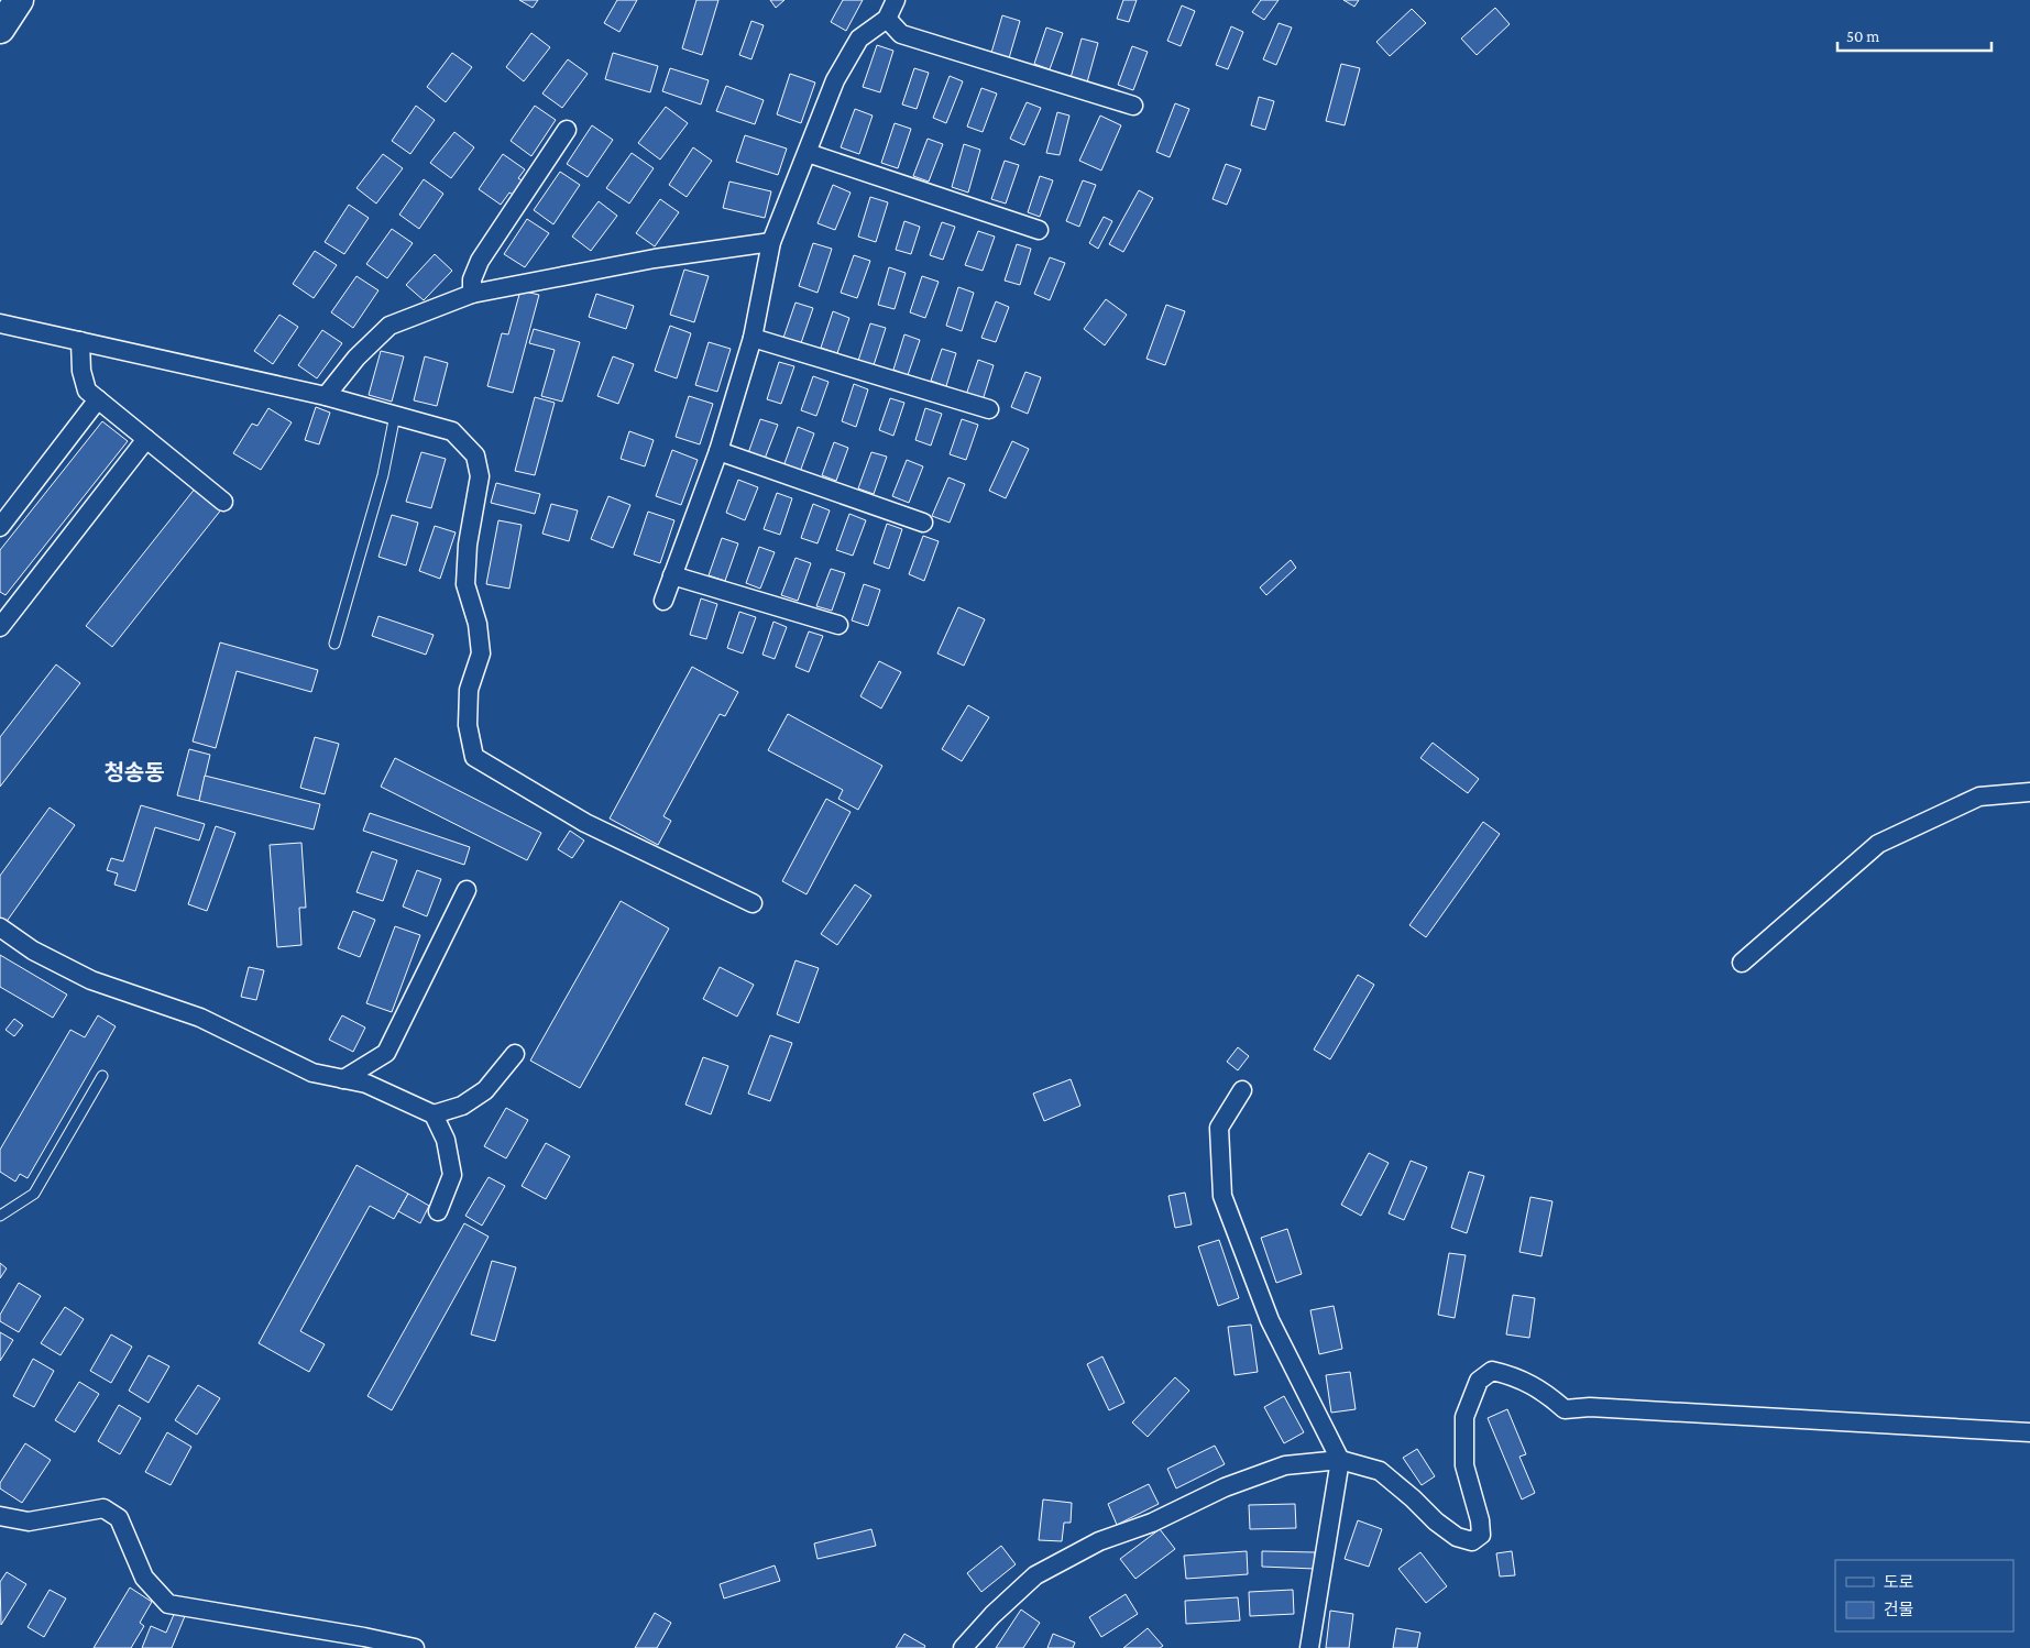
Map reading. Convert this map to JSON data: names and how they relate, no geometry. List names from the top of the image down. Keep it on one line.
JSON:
{"districts":["청송동"],"legend":["도로","건물"],"scale_bar":"50 m"}
